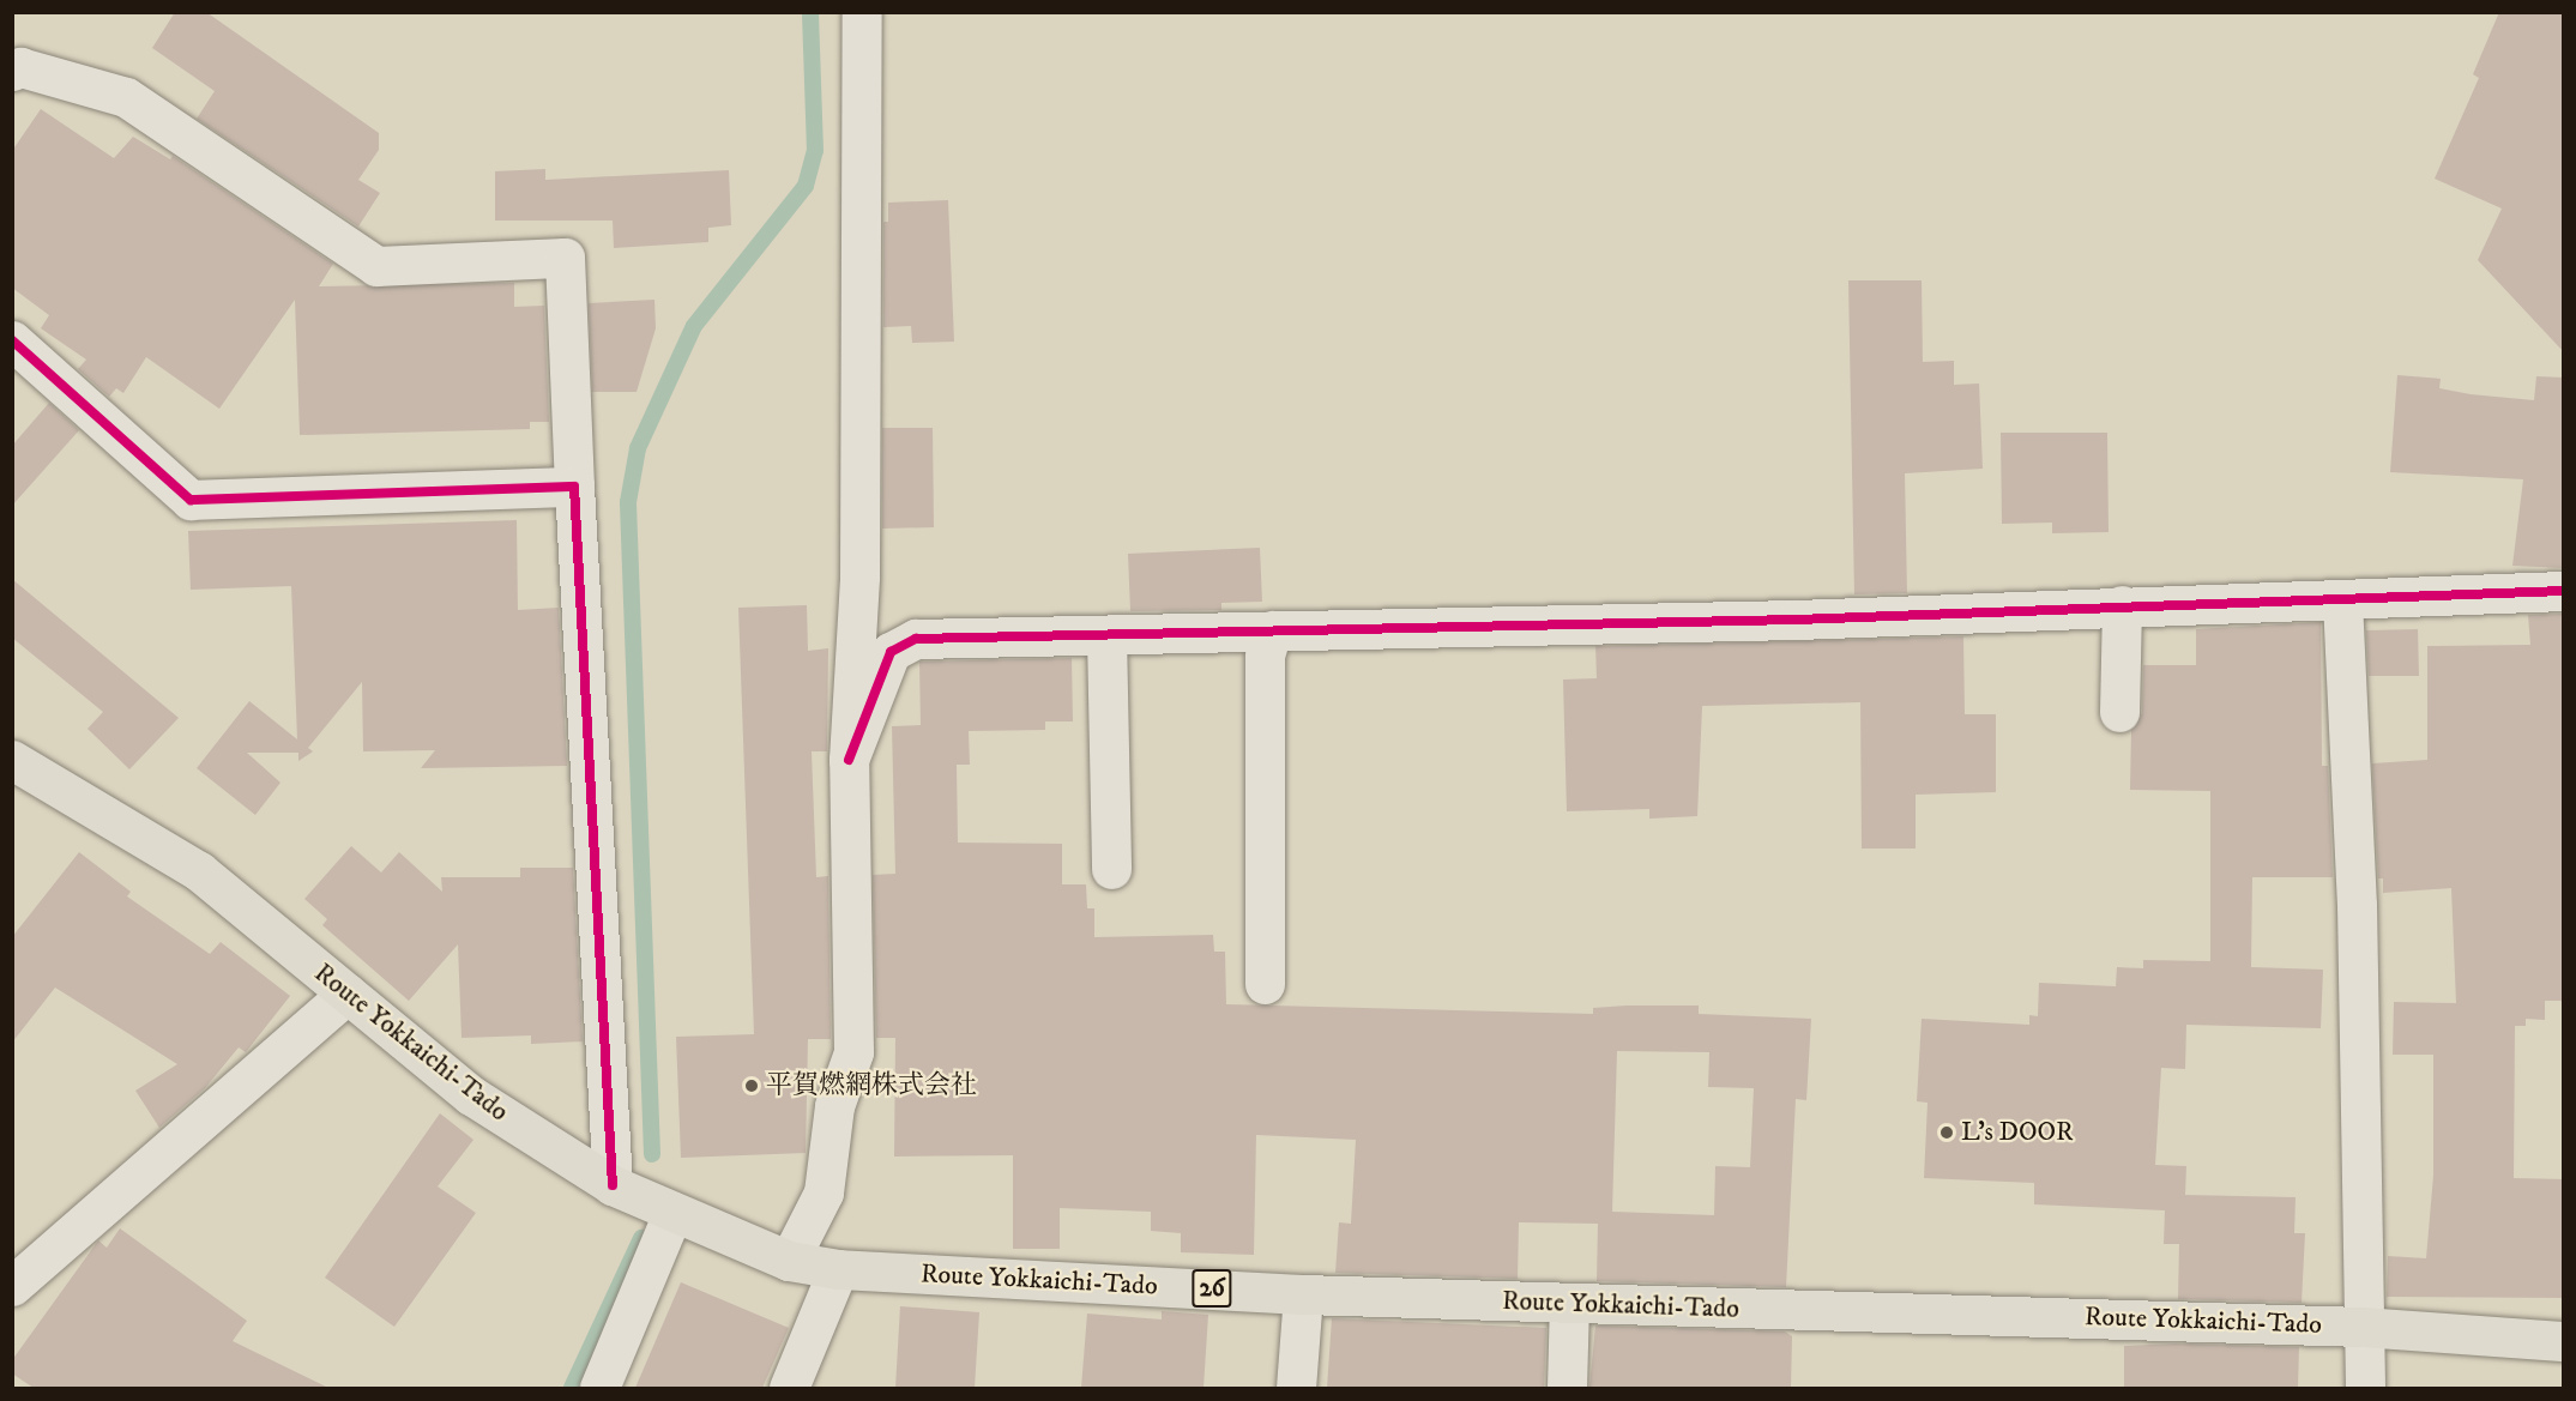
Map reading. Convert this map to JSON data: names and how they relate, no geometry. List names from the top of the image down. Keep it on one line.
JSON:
{"streets":{"main road":["Route Yokkaichi-Tado","26"]},"places":["平賀燃網株式会社","L's DOOR"]}
